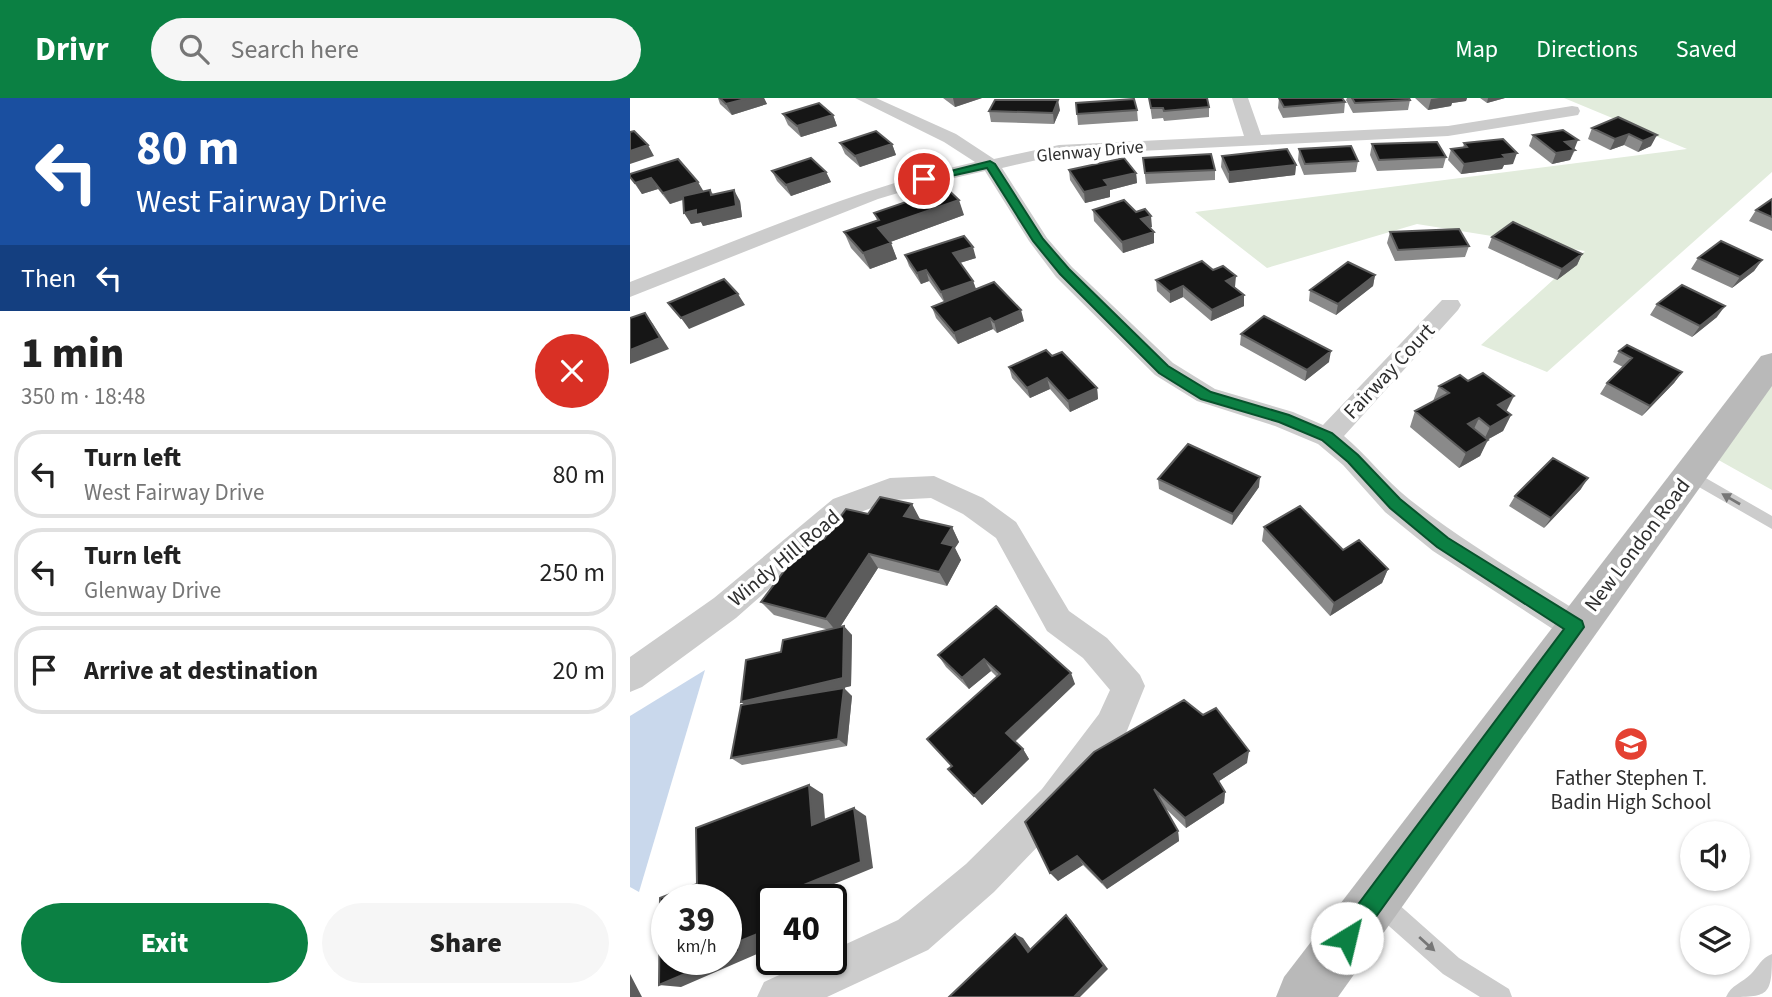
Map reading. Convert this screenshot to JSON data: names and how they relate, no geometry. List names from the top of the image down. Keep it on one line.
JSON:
{"streets":{"street":["Glenway Drive","Fairway Court","New London Road","Windy Hill Road"]},"places":{"school or university":["Father Stephen T. Badin High School"]},"page":{"header":"Drivr","search":"Search here","nav":["Map","Directions","Saved"],"turn":["80 m","West Fairway Drive"],"then":"Then","heading":["1 min","350 m · 18:48"],"list":[{"name":"Turn left","note":"West Fairway Drive","value":"80 m"},{"name":"Turn left","note":"Glenway Drive","value":"250 m"},{"name":"Arrive at destination","value":"20 m"}],"speed":"39 km/h","limit":"40","buttons":["Exit","Share"]}}
